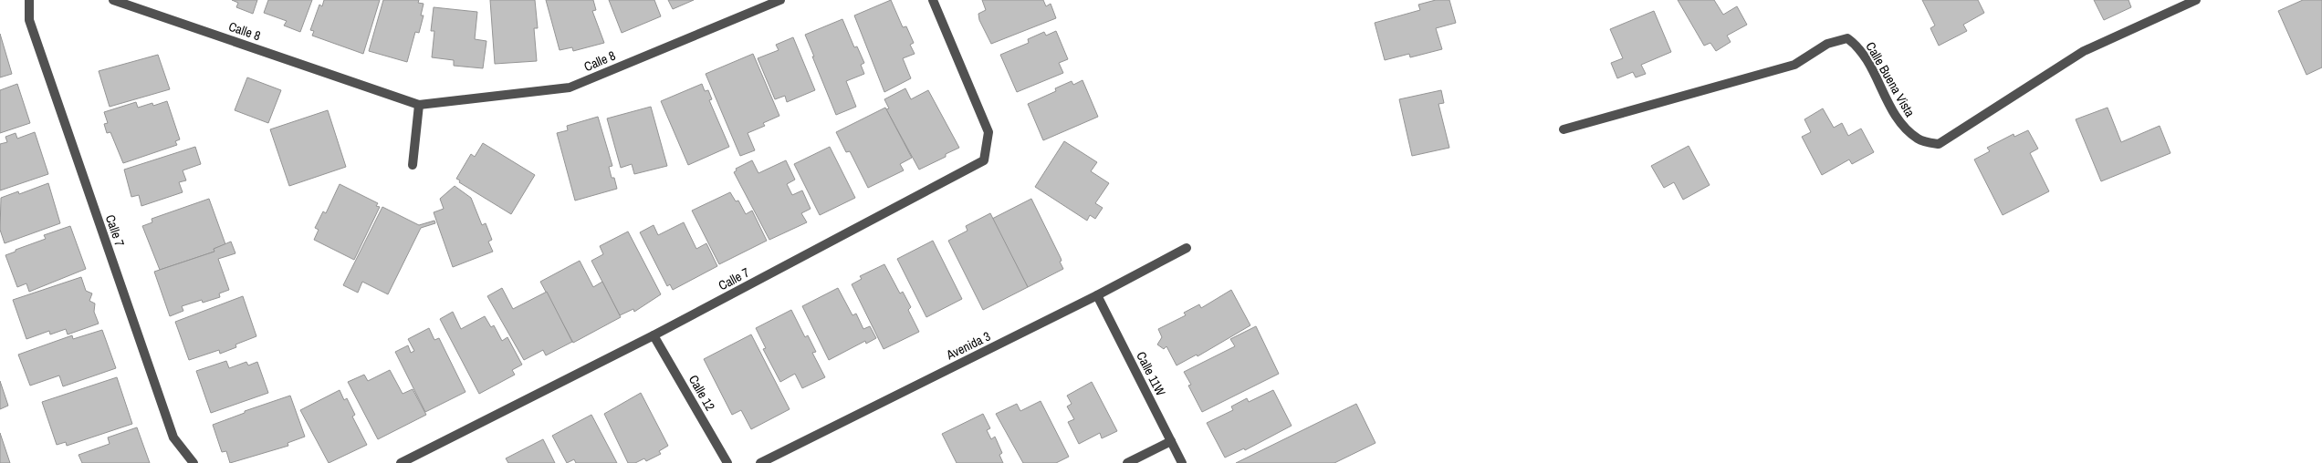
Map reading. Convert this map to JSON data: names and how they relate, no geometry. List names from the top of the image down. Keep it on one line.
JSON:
{"streets":{"street":["Calle 8","Calle Buena Vista","Calle 7","Avenida 3","Calle 11W","Calle 12"]},"crossings":[["Calle 7","Calle 12"],["Avenida 3","Calle 11W"]]}
